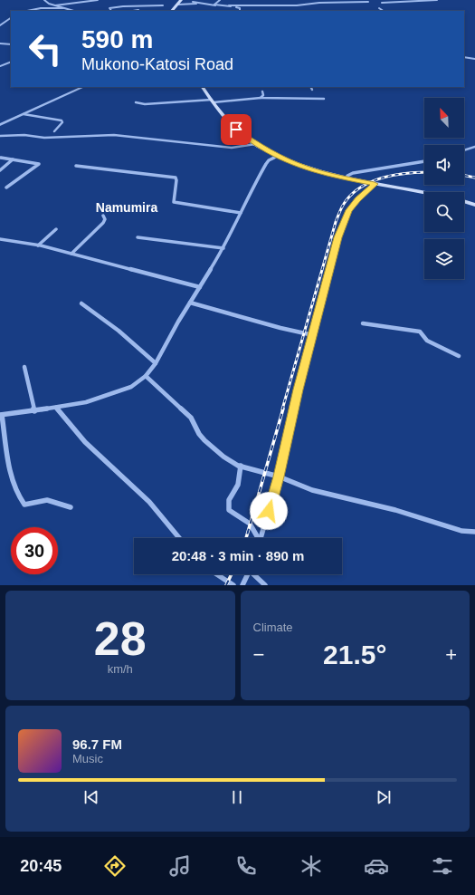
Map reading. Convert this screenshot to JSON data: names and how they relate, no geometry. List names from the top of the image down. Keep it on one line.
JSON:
{"districts":["Namumira"],"north":"top left","page":{"turn":["590 m","Mukono-Katosi Road"],"limit":"30","trip":"20:48 · 3 min · 890 m","tile":[["28","km/h"],"Climate"],"heat":["−","21.5°","+"],"song":["96.7 FM","Music"],"tabs":"20:45"}}
